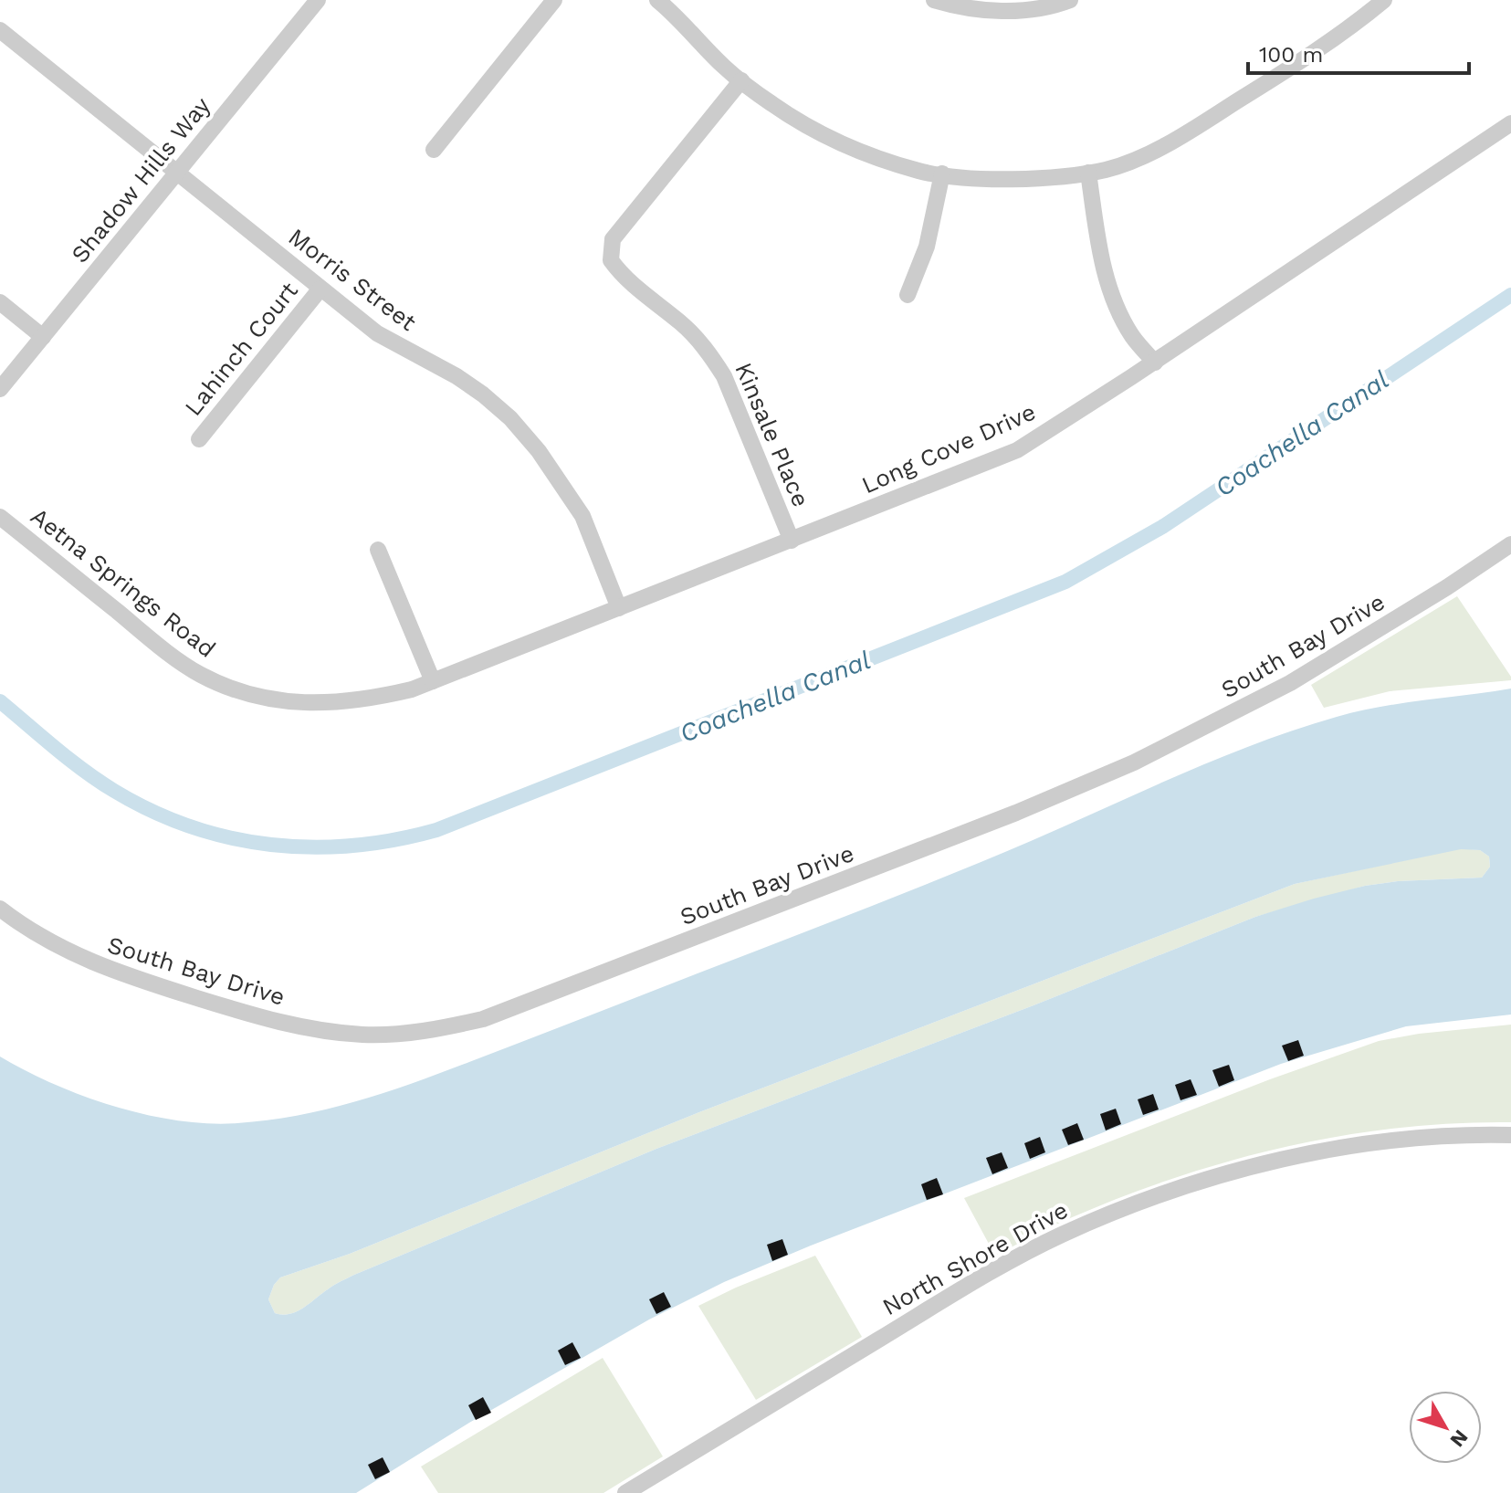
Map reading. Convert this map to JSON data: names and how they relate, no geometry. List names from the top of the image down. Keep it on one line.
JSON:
{"streets":{"street":["Shadow Hills Way","Morris Street","Lahinch Court","Kinsale Place","Long Cove Drive","Aetna Springs Road","South Bay Drive","North Shore Drive"]},"crossings":[["Shadow Hills Way","Morris Street"],["Morris Street","Lahinch Court"],["Morris Street","Long Cove Drive"],["Kinsale Place","Long Cove Drive"],["Long Cove Drive","Aetna Springs Road"]],"water":["Coachella Canal"],"scale_bar":"100 m","north":"bottom right"}
